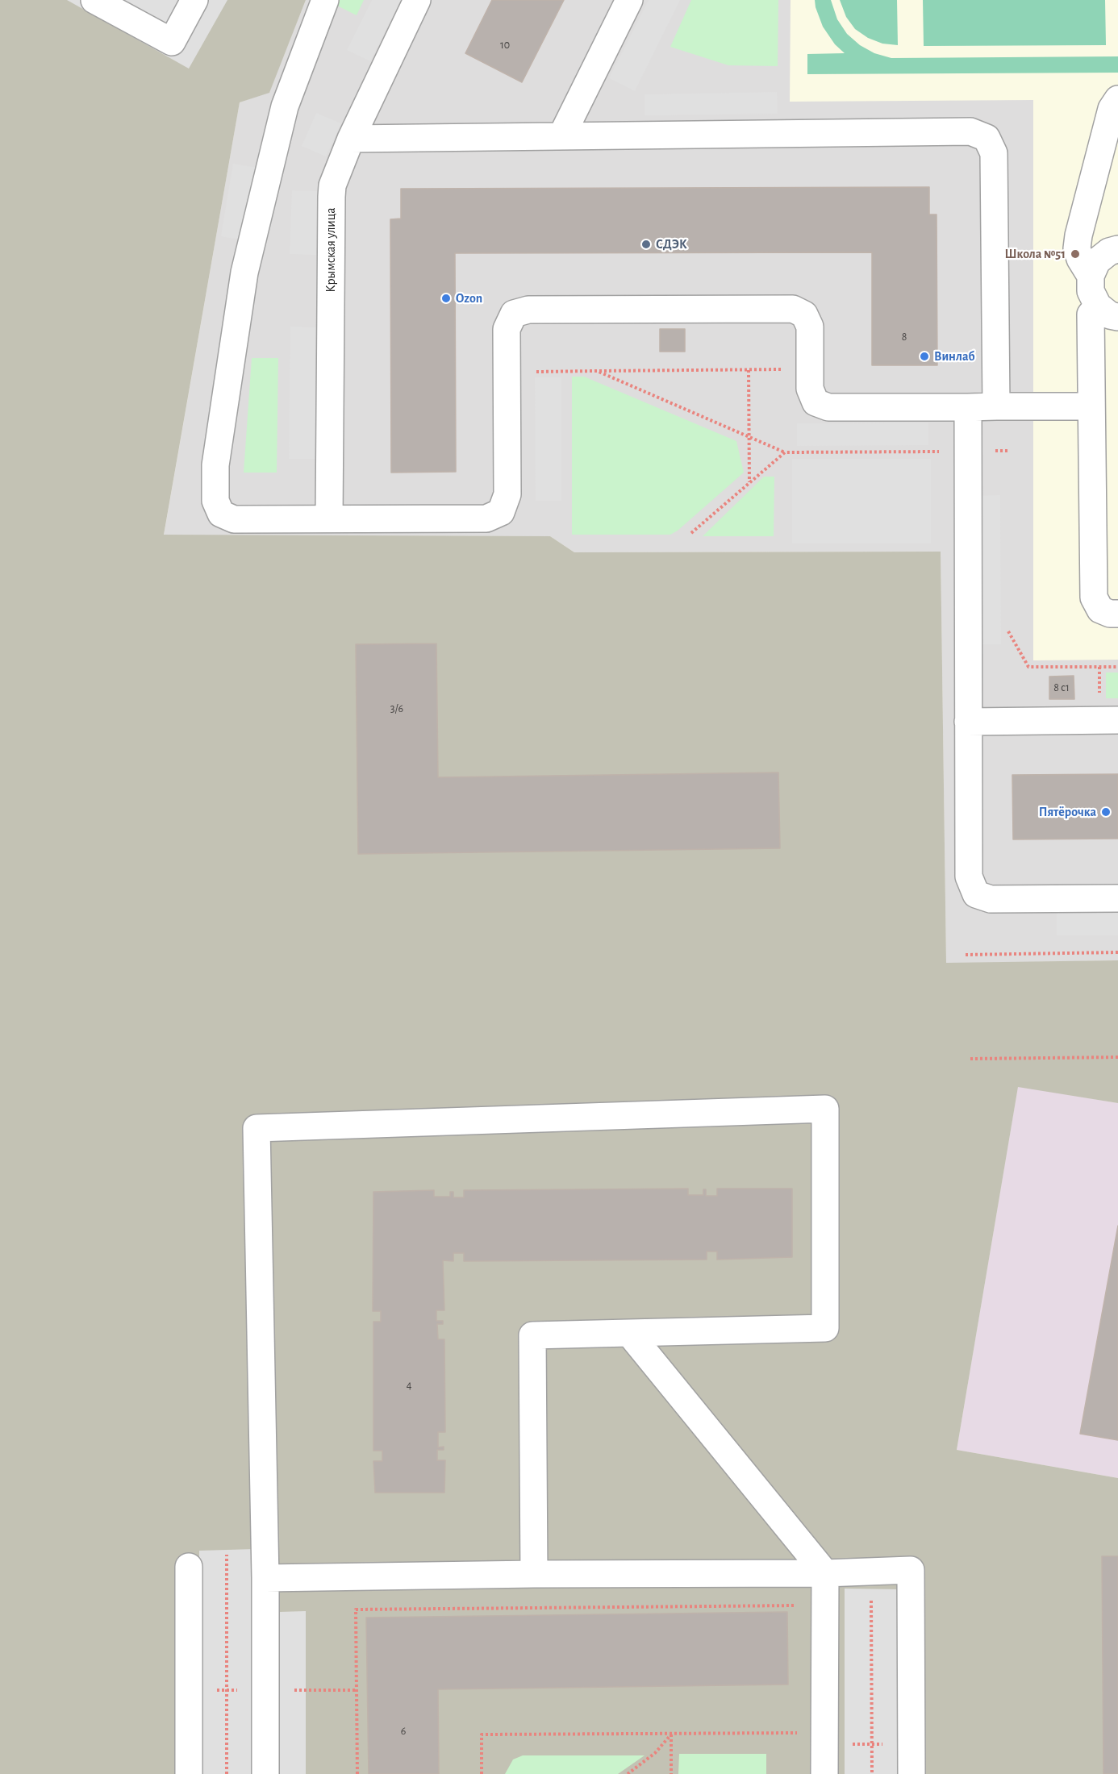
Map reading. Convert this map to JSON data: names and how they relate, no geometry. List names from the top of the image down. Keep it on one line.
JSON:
{"streets":{"street":["Крымская улица"]},"places":["СДЭК","Школа №51","Ozon","Винлаб","Пятёрочка"],"house_numbers":["10","8","8 с1","3/6","4","6"]}
